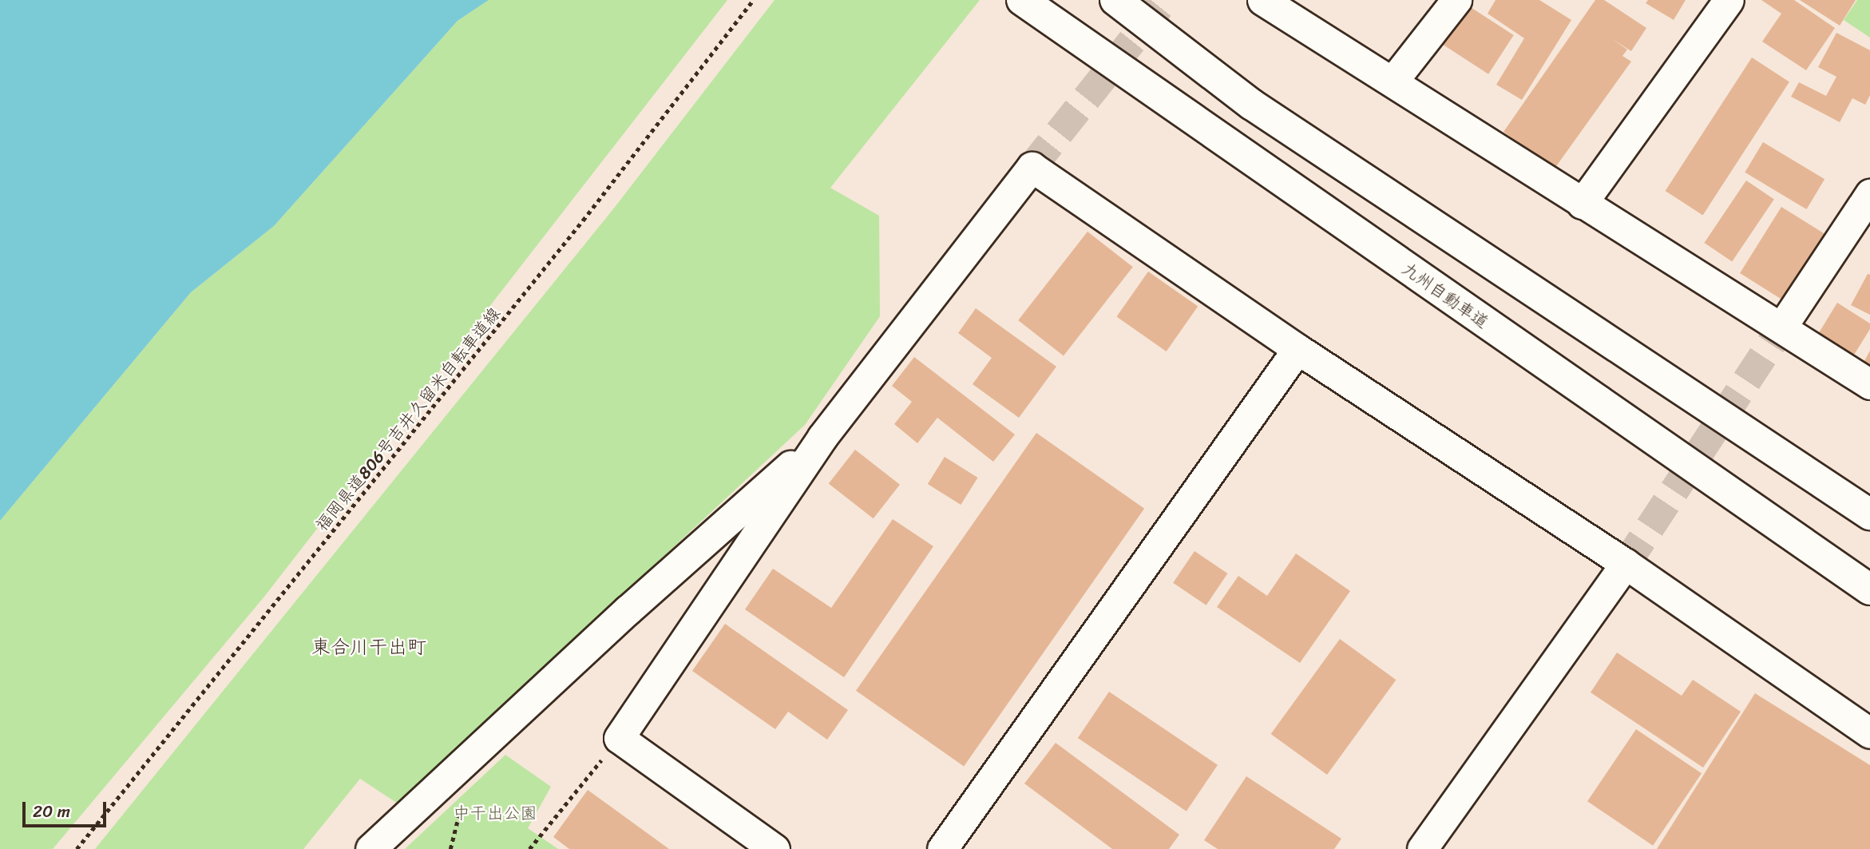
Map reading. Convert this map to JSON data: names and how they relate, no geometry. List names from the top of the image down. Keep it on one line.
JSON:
{"streets":{"highway":["九州自動車道"],"path":["福岡県道806号吉井久留米自転車道線"]},"districts":["東合川干出町"],"parks":["中干出公園"],"scale_bar":"20 m"}
